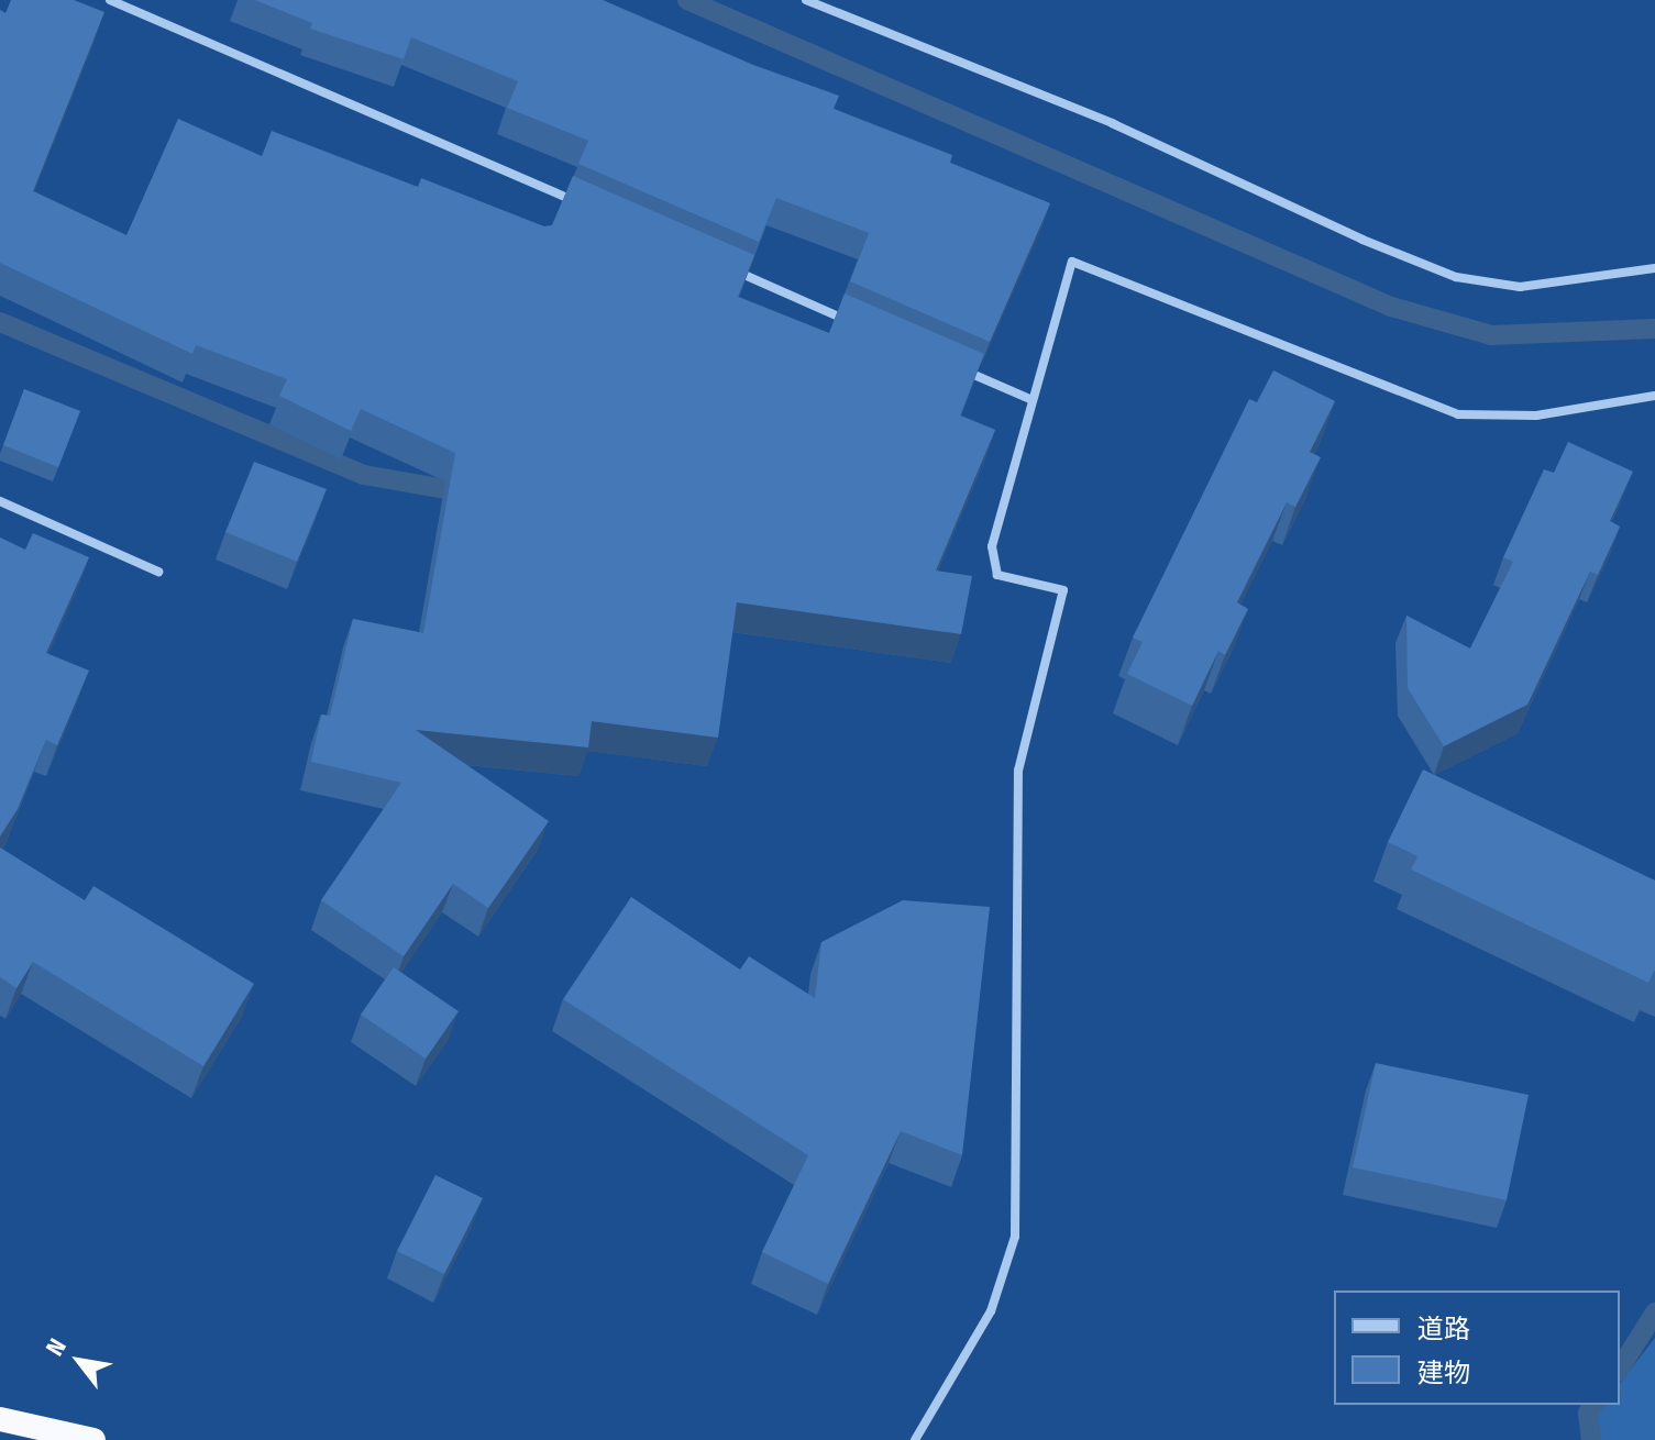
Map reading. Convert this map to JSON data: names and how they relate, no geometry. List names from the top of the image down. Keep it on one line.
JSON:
{"legend":["道路","建物"],"north":"top left"}
